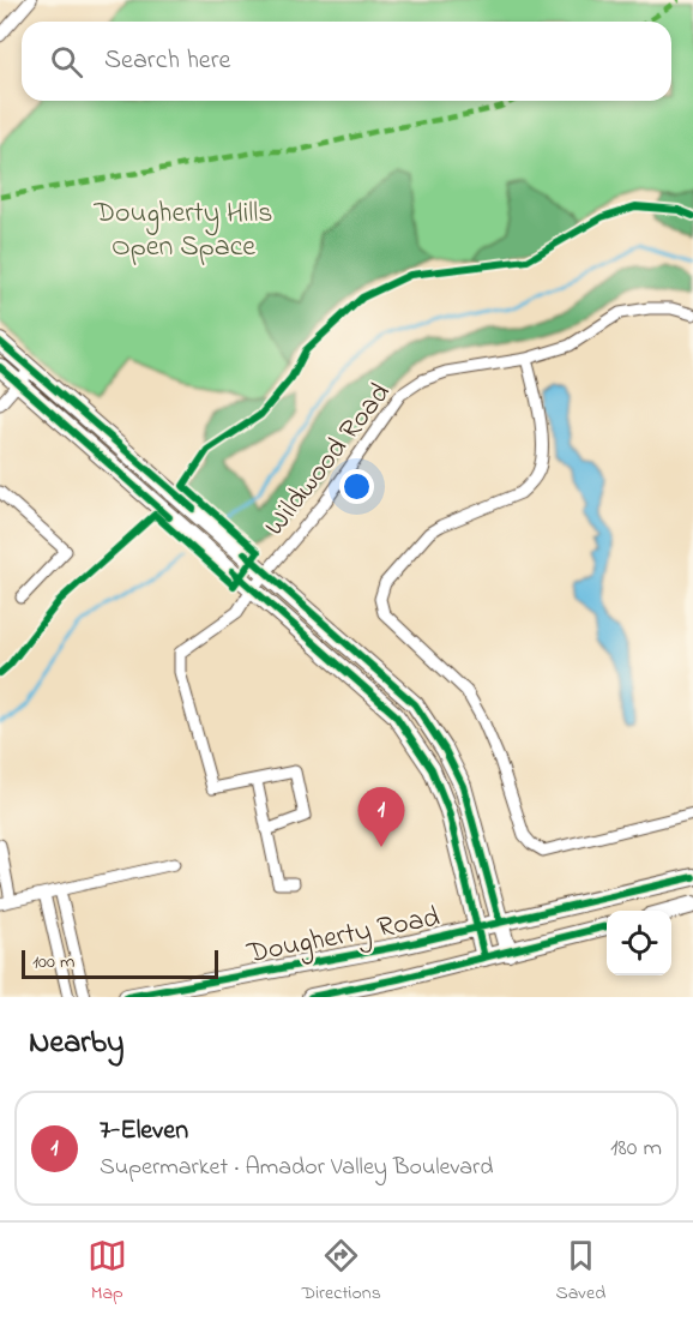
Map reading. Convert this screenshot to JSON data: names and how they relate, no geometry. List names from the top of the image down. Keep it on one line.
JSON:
{"streets":{"street":["Wildwood Road","Dougherty Road"]},"parks":["Dougherty Hills Open Space"],"scale_bar":"100 m","page":{"search":"Search here","pins":"1","scale":"100 m","heading":"Nearby","list":[{"mark":"1","name":"7-Eleven","note":"Supermarket · Amador Valley Boulevard","value":"180 m"}],"nav":["Map","Directions","Saved"]}}
